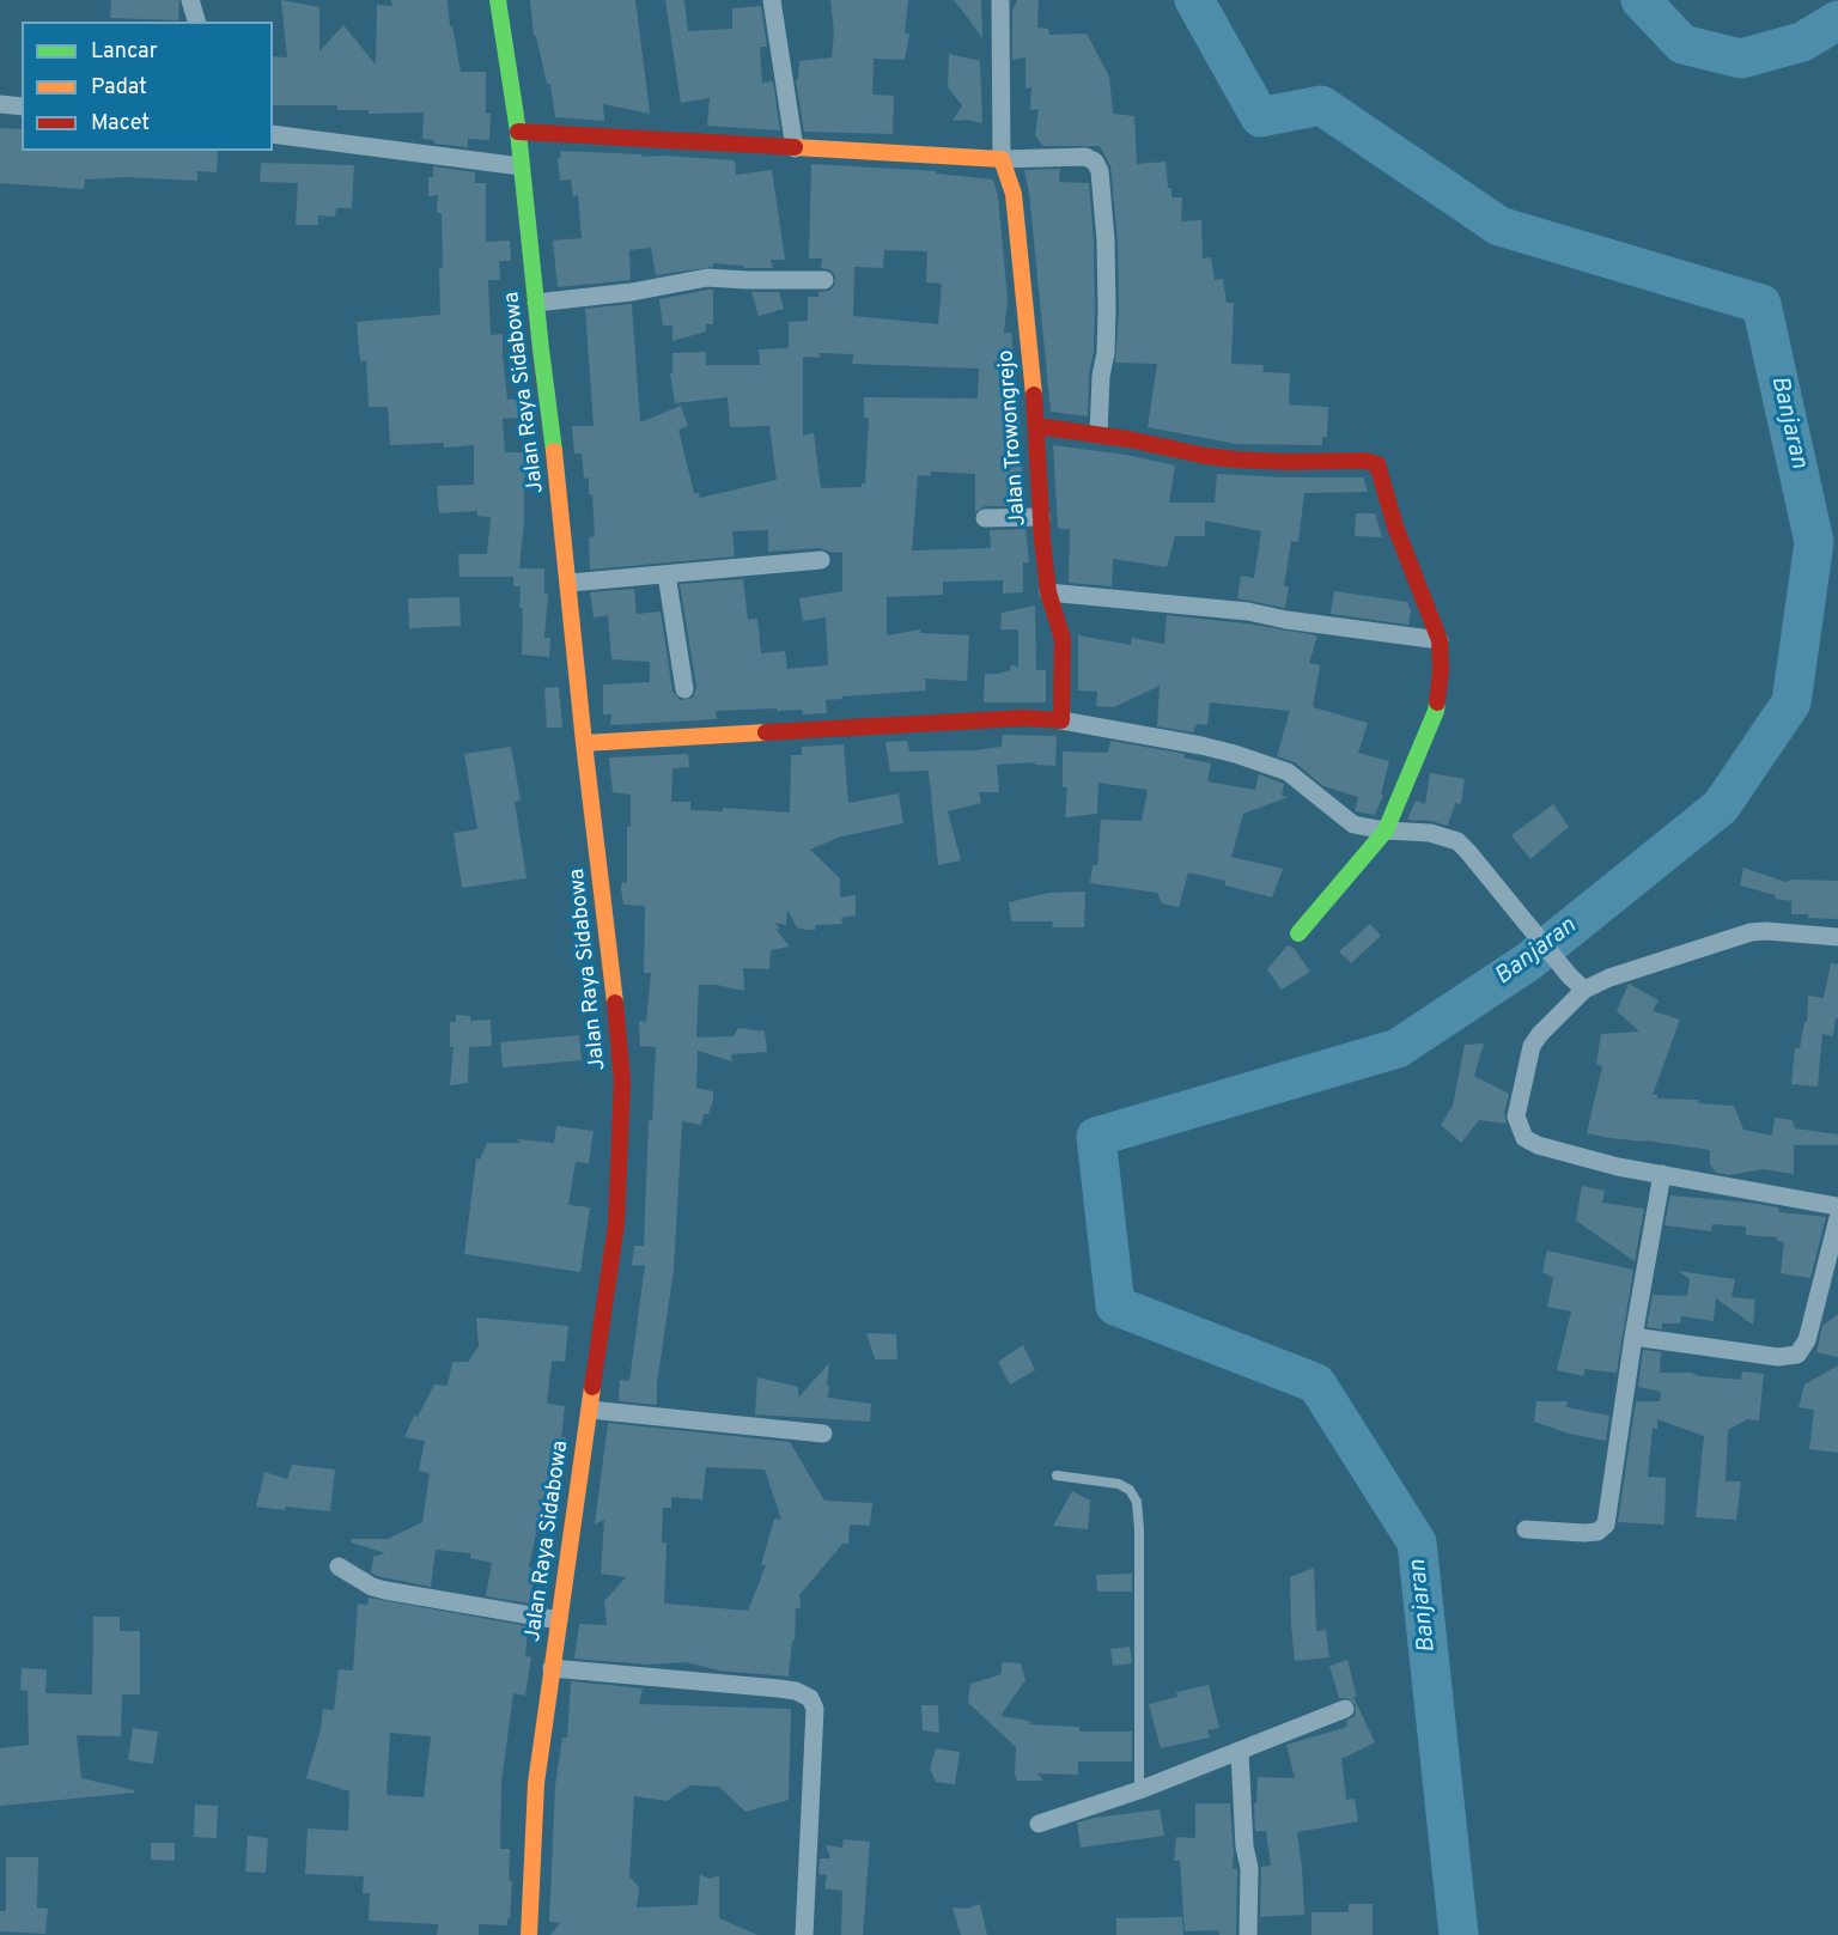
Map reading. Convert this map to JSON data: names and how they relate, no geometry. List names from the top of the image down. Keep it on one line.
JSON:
{"streets":{"main road":["Jalan Raya Sidabowa","Jalan Trowongrejo"]},"water":["Banjaran"],"legend":["Lancar","Padat","Macet"]}
